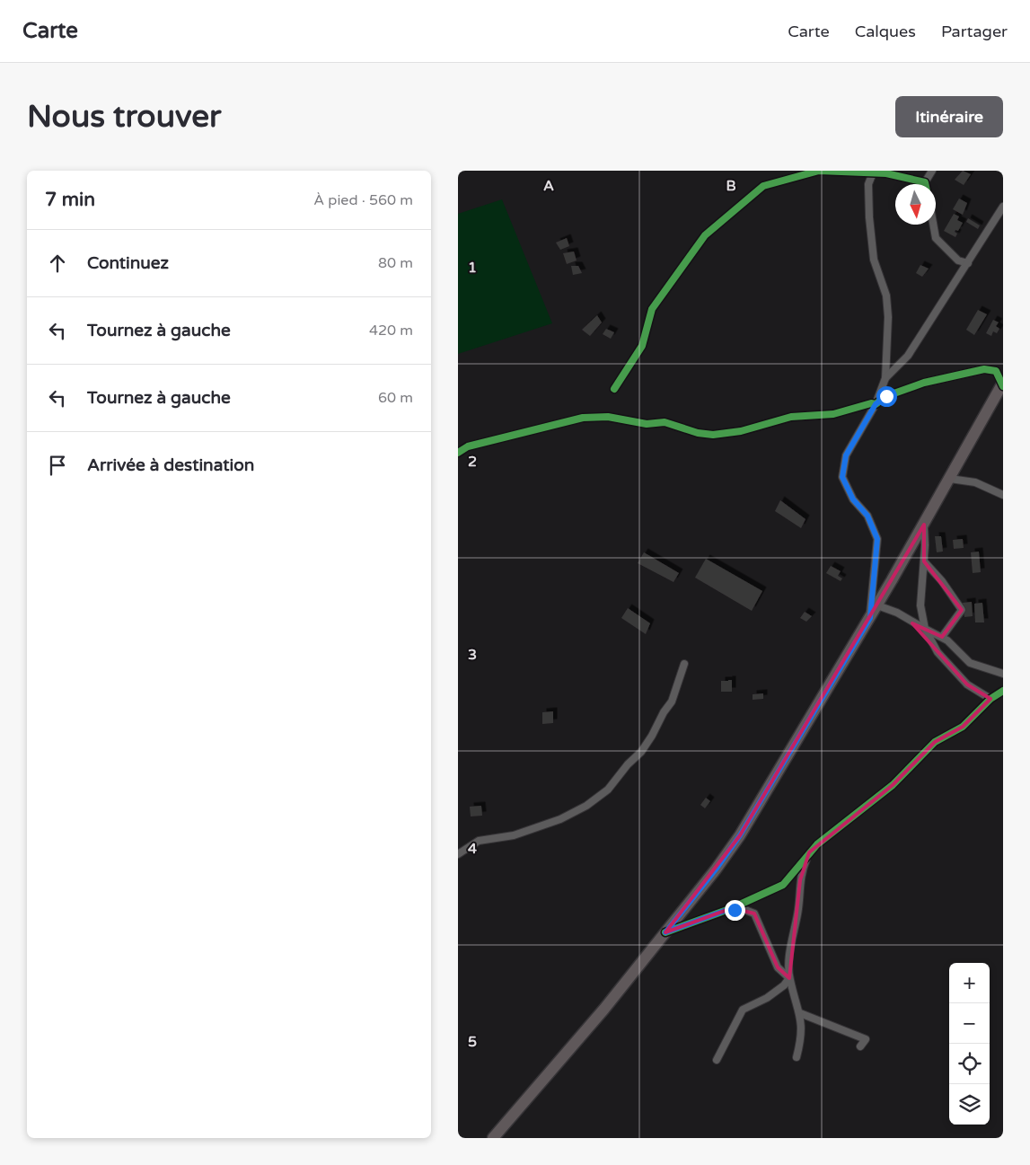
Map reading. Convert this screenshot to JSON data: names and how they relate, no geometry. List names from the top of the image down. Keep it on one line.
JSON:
{"north":"bottom","page":{"header":"Carte","nav":["Carte","Calques","Partager"],"buttons":"Itinéraire","title":"Nous trouver","heading":["7 min","À pied · 560 m"],"list":[["Continuez","80 m"],["Tournez à gauche","420 m"],["Tournez à gauche","60 m"],"Arrivée à destination"],"map_buttons":["+","−"]},"grid":{"columns":["A","B"],"rows":["1","2","3","4","5"]}}
